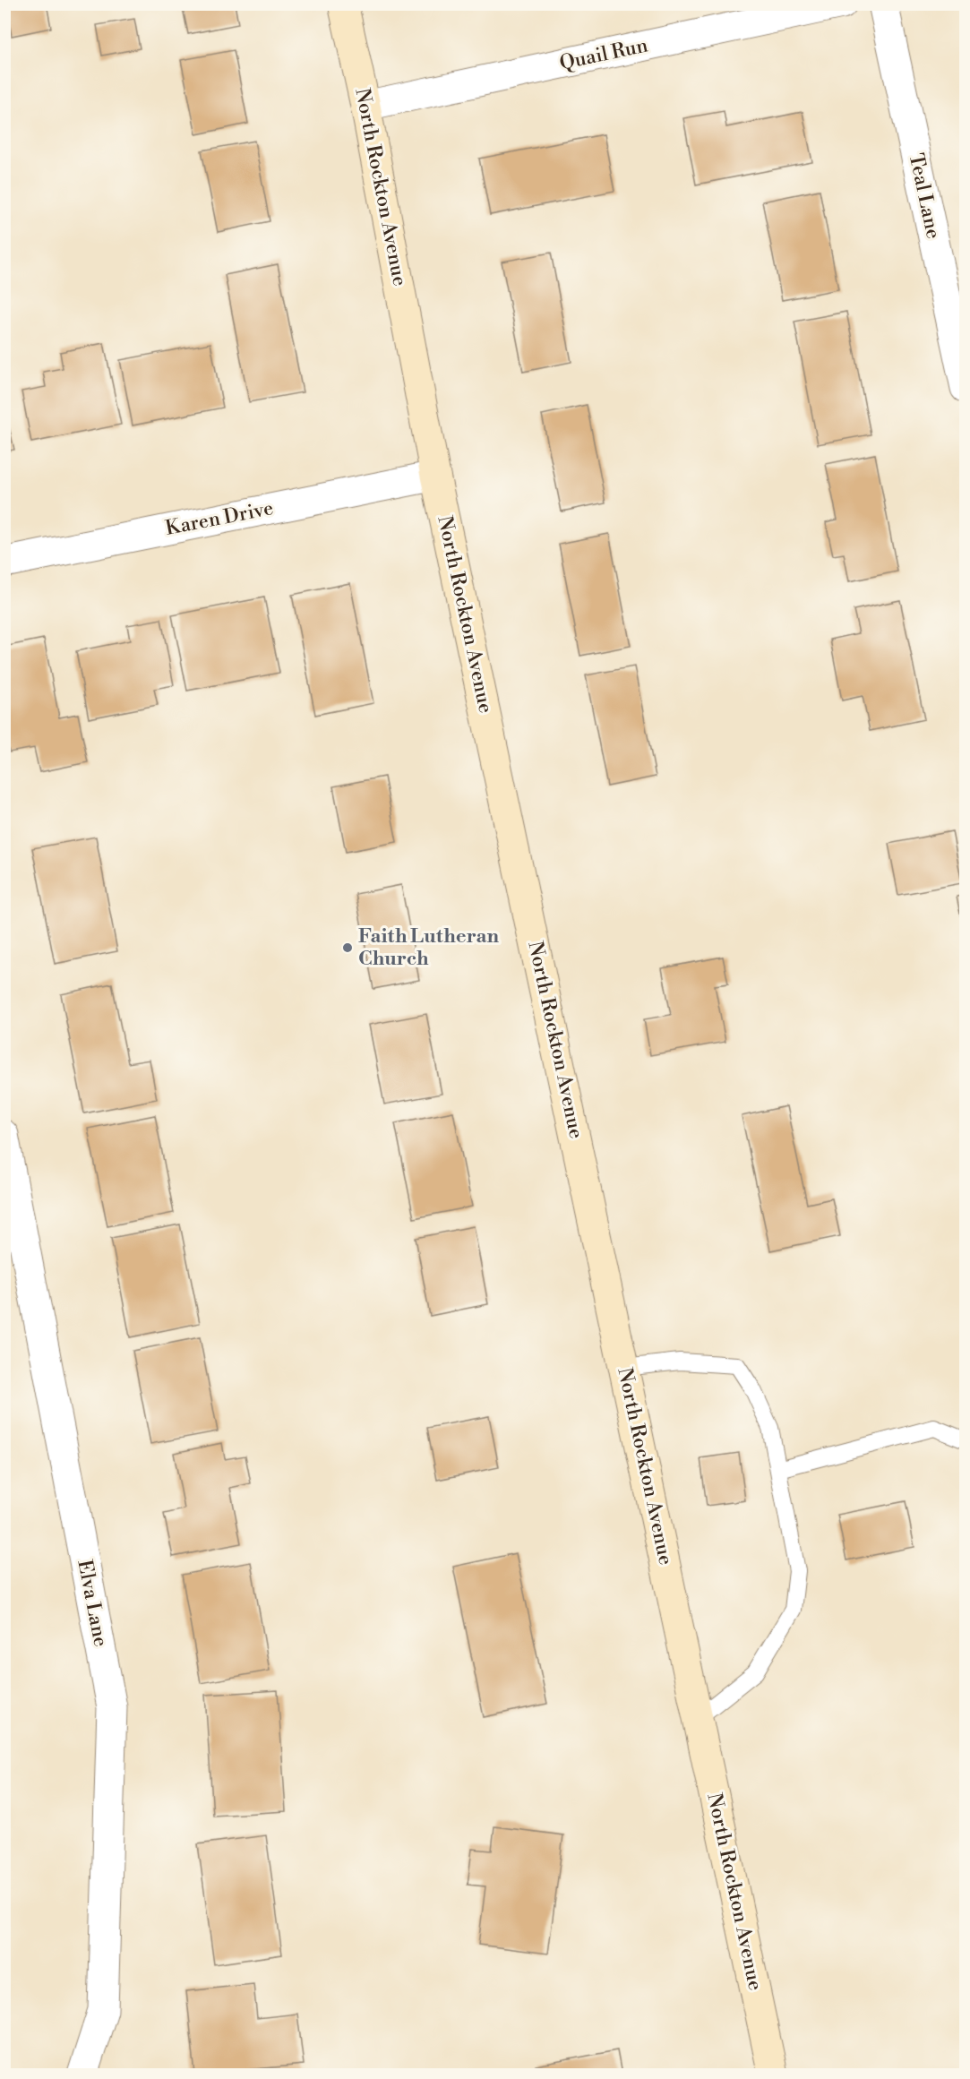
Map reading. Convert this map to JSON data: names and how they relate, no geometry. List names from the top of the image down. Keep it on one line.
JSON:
{"streets":{"main road":["North Rockton Avenue"],"street":["Quail Run","Teal Lane","Karen Drive","Elva Lane"]},"crossings":[["Quail Run","North Rockton Avenue"],["North Rockton Avenue","Karen Drive"]],"places":["Faith Lutheran Church"]}
